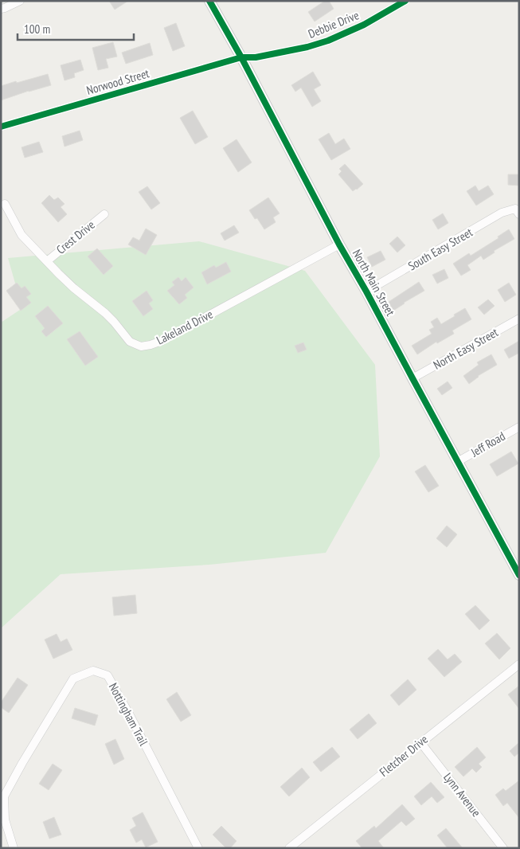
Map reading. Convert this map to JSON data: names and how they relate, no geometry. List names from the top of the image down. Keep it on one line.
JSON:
{"streets":{"street":["Debbie Drive","Norwood Street","Crest Drive","South Easy Street","North Main Street","Lakeland Drive","North Easy Street","Jeff Road","Nottingham Trail","Fletcher Drive","Lynn Avenue"]},"crossings":[["Debbie Drive","Norwood Street"],["Debbie Drive","North Main Street"],["Norwood Street","North Main Street"],["Crest Drive","Lakeland Drive"],["South Easy Street","North Main Street"],["North Main Street","Lakeland Drive"],["North Main Street","North Easy Street"],["North Main Street","Jeff Road"],["Fletcher Drive","Lynn Avenue"]],"scale_bar":"100 m"}
